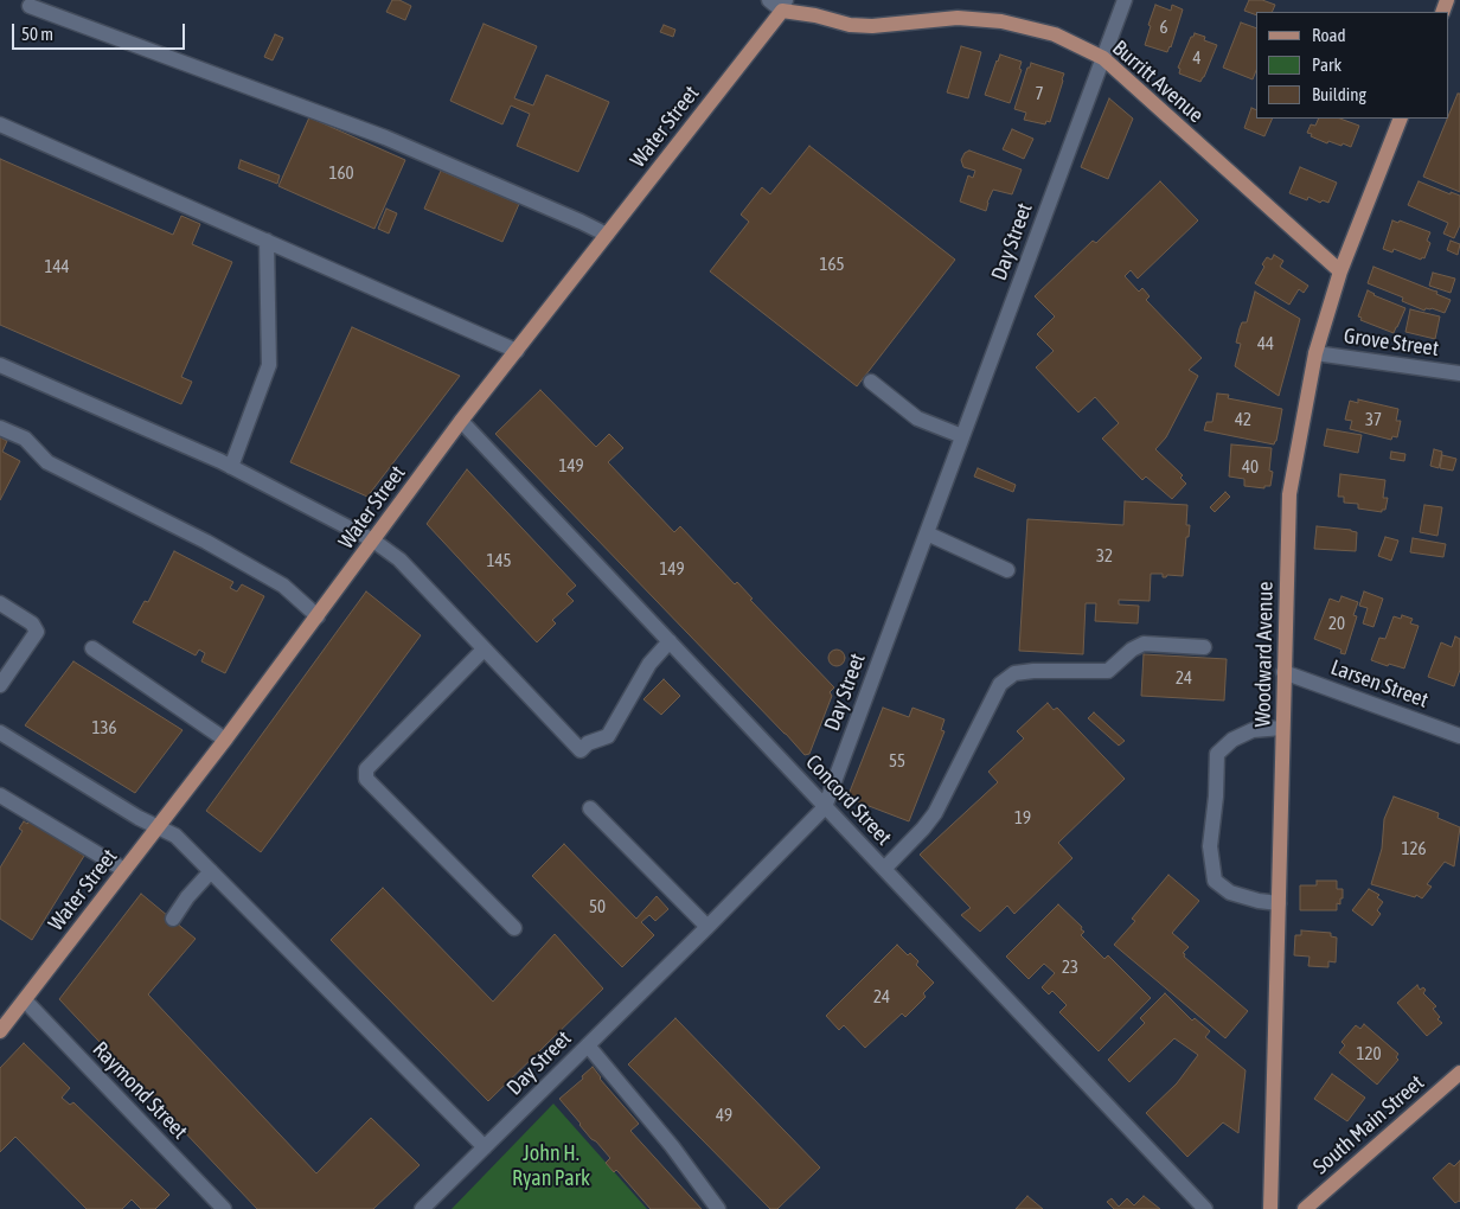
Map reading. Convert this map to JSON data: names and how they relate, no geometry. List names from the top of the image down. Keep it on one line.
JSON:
{"streets":{"main road":["Burritt Avenue","Water Street","Woodward Avenue","South Main Street"],"street":["Day Street","Grove Street","Larsen Street","Concord Street","Raymond Street"]},"crossings":[["Burritt Avenue","Water Street"],["Burritt Avenue","Day Street"],["Burritt Avenue","Woodward Avenue"],["Water Street","Concord Street"],["Water Street","Raymond Street"],["Day Street","Concord Street"],["Grove Street","Woodward Avenue"],["Woodward Avenue","Larsen Street"]],"parks":["John H. Ryan Park"],"house_numbers":["6","4","7","160","165","144","44","42","37","149","40","32","145","149","20","24","136","55","19","126","50","23","24","120","49"],"legend":["Road","Park","Building"],"scale_bar":"50 m"}
